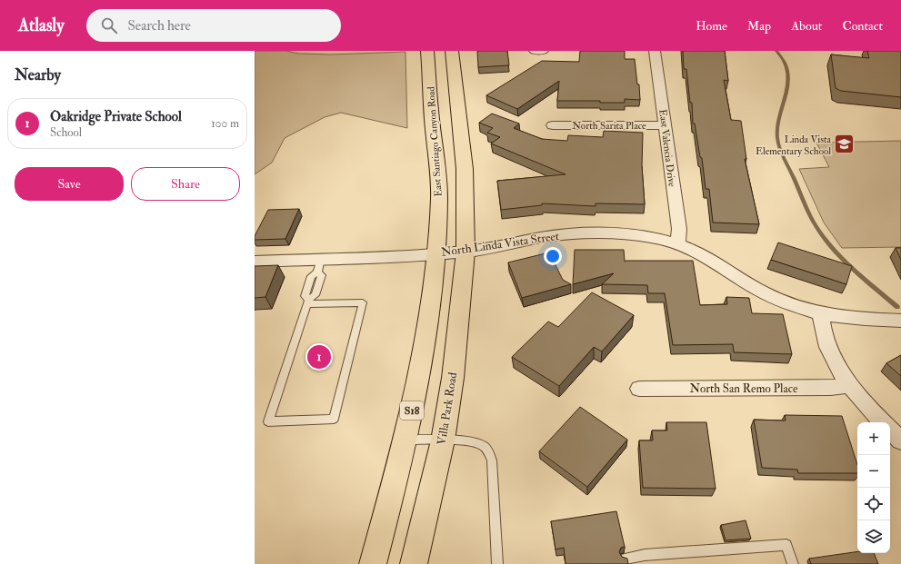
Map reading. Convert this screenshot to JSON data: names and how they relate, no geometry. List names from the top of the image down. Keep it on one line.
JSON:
{"streets":{"main road":["East Santiago Canyon Road","Villa Park Road","S18"],"street":["North Sarita Place","East Valencia Drive","North Linda Vista Street","North San Remo Place"]},"crossings":[["North Sarita Place","East Valencia Drive"],["East Santiago Canyon Road","North Linda Vista Street"],["East Santiago Canyon Road","S18"],["East Valencia Drive","North Linda Vista Street"],["North Linda Vista Street","Villa Park Road"],["North Linda Vista Street","S18"]],"places":{"school or university":["Linda Vista Elementary School"]},"page":{"header":"Atlasly","search":"Search here","nav":["Home","Map","About","Contact"],"heading":"Nearby","list":[{"mark":"1","name":"Oakridge Private School","note":"School","value":"100 m"}],"buttons":["Save","Share"],"pins":"1","map_buttons":["+","−"]}}
